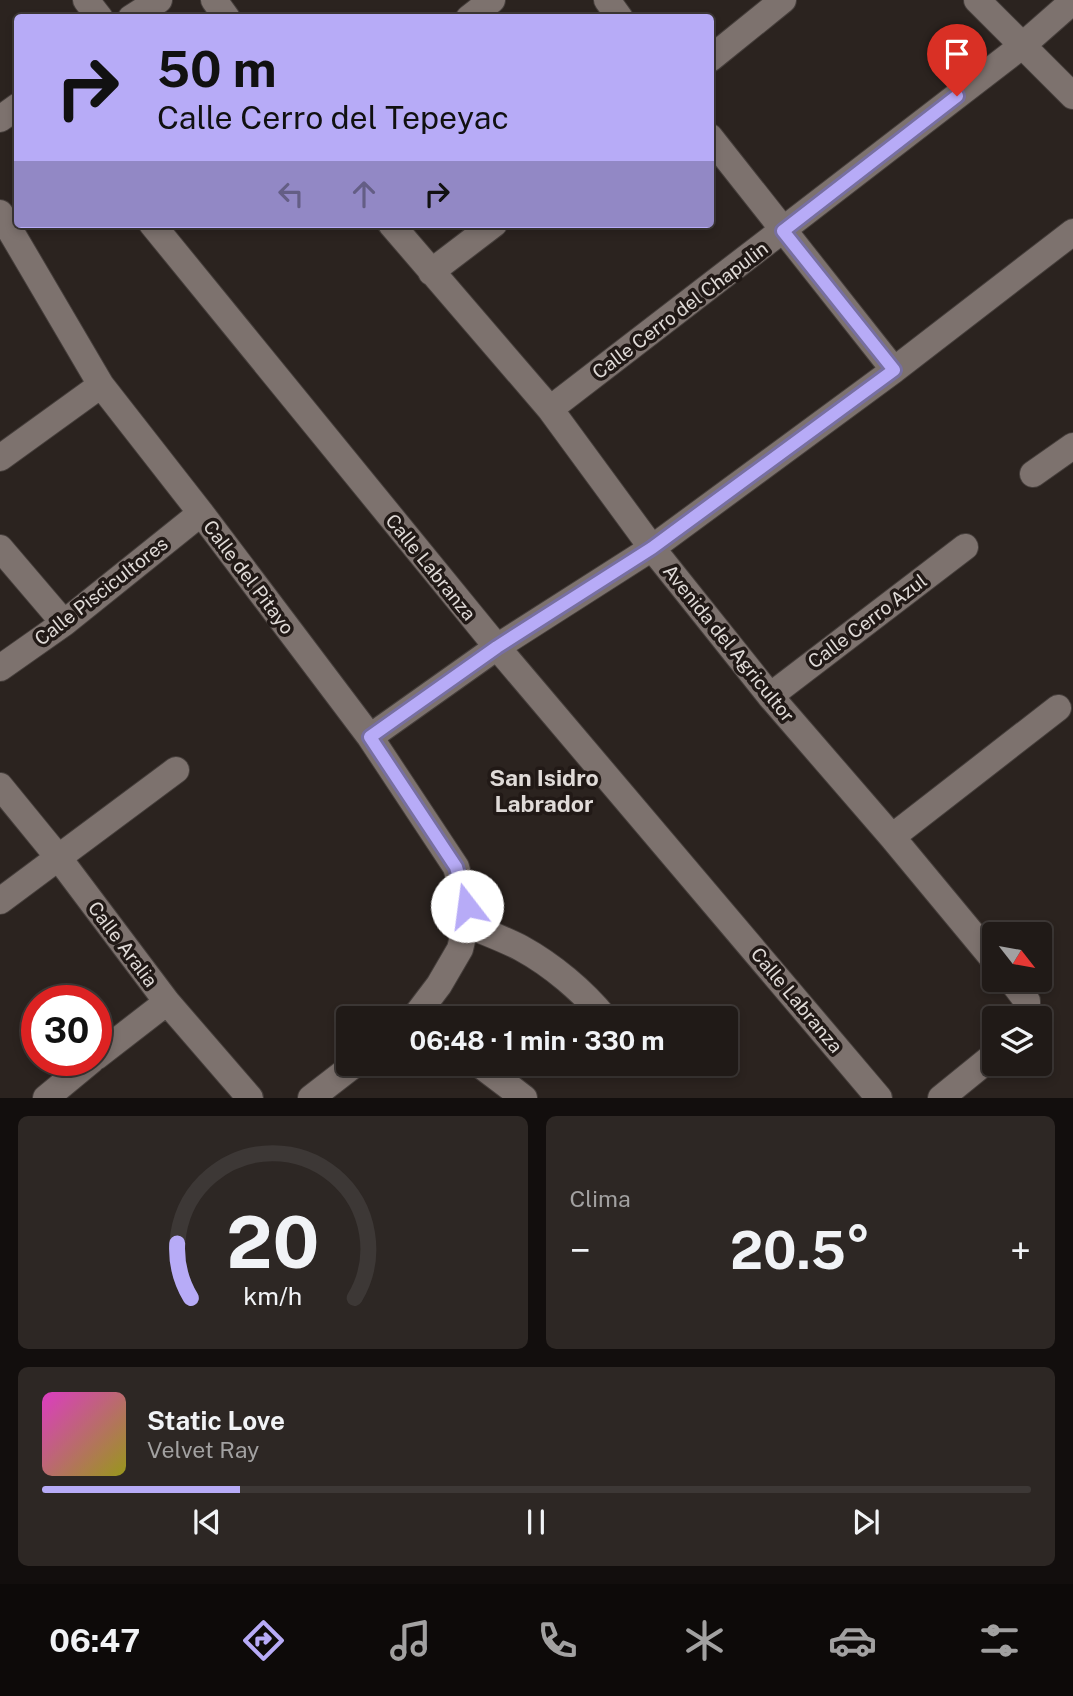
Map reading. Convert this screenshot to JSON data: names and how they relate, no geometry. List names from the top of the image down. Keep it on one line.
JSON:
{"streets":{"street":["Calle Cerro del Chapulin","Calle Labranza","Calle del Pitayo","Calle Piscicultores","Calle Cerro Azul","Avenida del Agricultor","Calle Aralia"]},"crossings":[["Calle Cerro del Chapulin","Avenida del Agricultor"],["Calle del Pitayo","Calle Piscicultores"],["Calle Cerro Azul","Avenida del Agricultor"]],"districts":["San Isidro Labrador"],"north":"bottom right","page":{"turn":["50 m","Calle Cerro del Tepeyac"],"limit":"30","trip":"06:48 · 1 min · 330 m","tile":"Clima","heat":["−","20.5°","+"],"song":["Static Love","Velvet Ray"],"tabs":"06:47","gauge":["20","km/h"]}}
